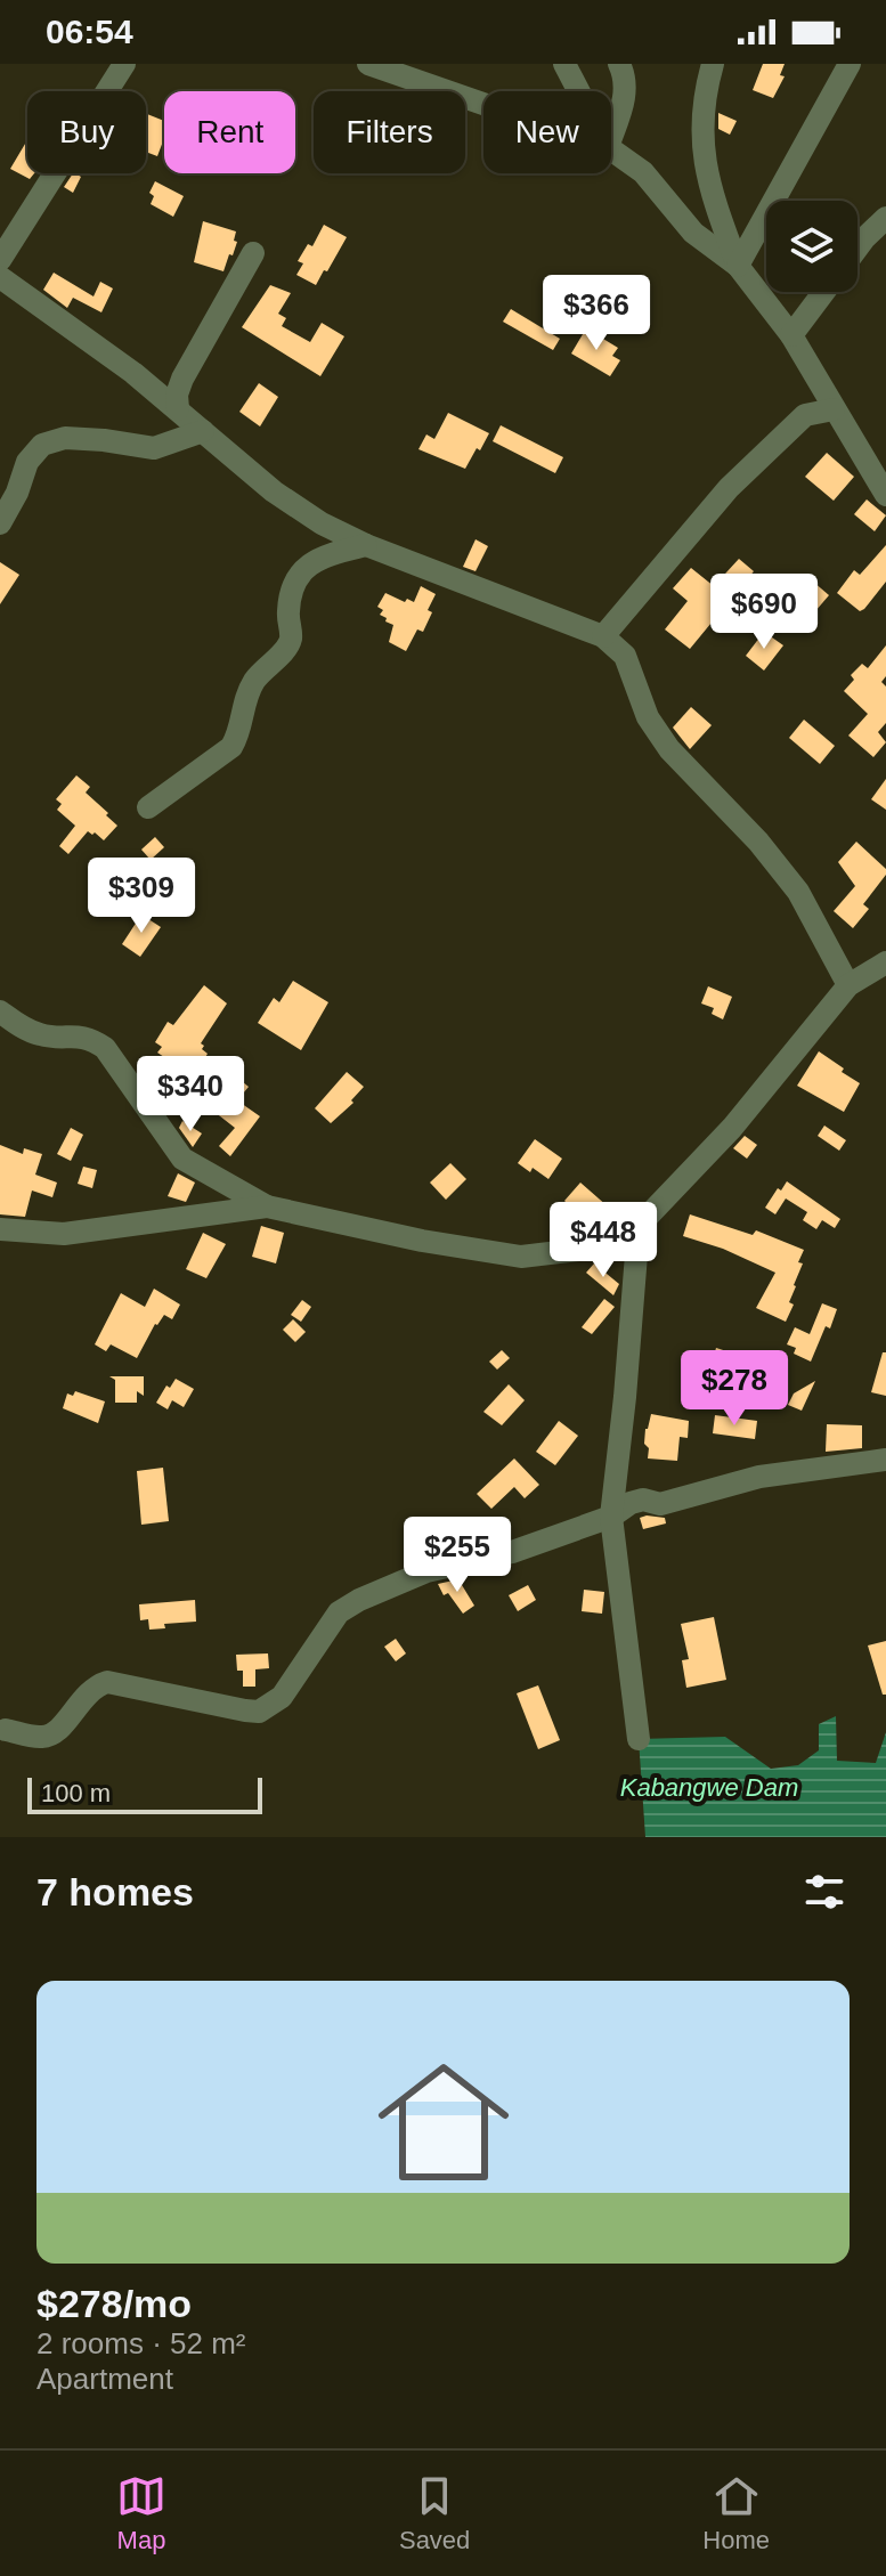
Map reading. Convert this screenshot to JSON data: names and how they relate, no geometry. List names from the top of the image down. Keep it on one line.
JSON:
{"water":["Kabangwe Dam"],"scale_bar":"100 m","page":{"status":"06:54","chip":["Buy","Rent","Filters","New"],"price":["$366","$690","$309","$340","$448","$278","$255"],"scale":"100 m","heading":"7 homes","list":[{"name":"$278/mo","note":"2 rooms · 52 m² · Apartment"}],"tabs":["Map","Saved","Home"]}}
